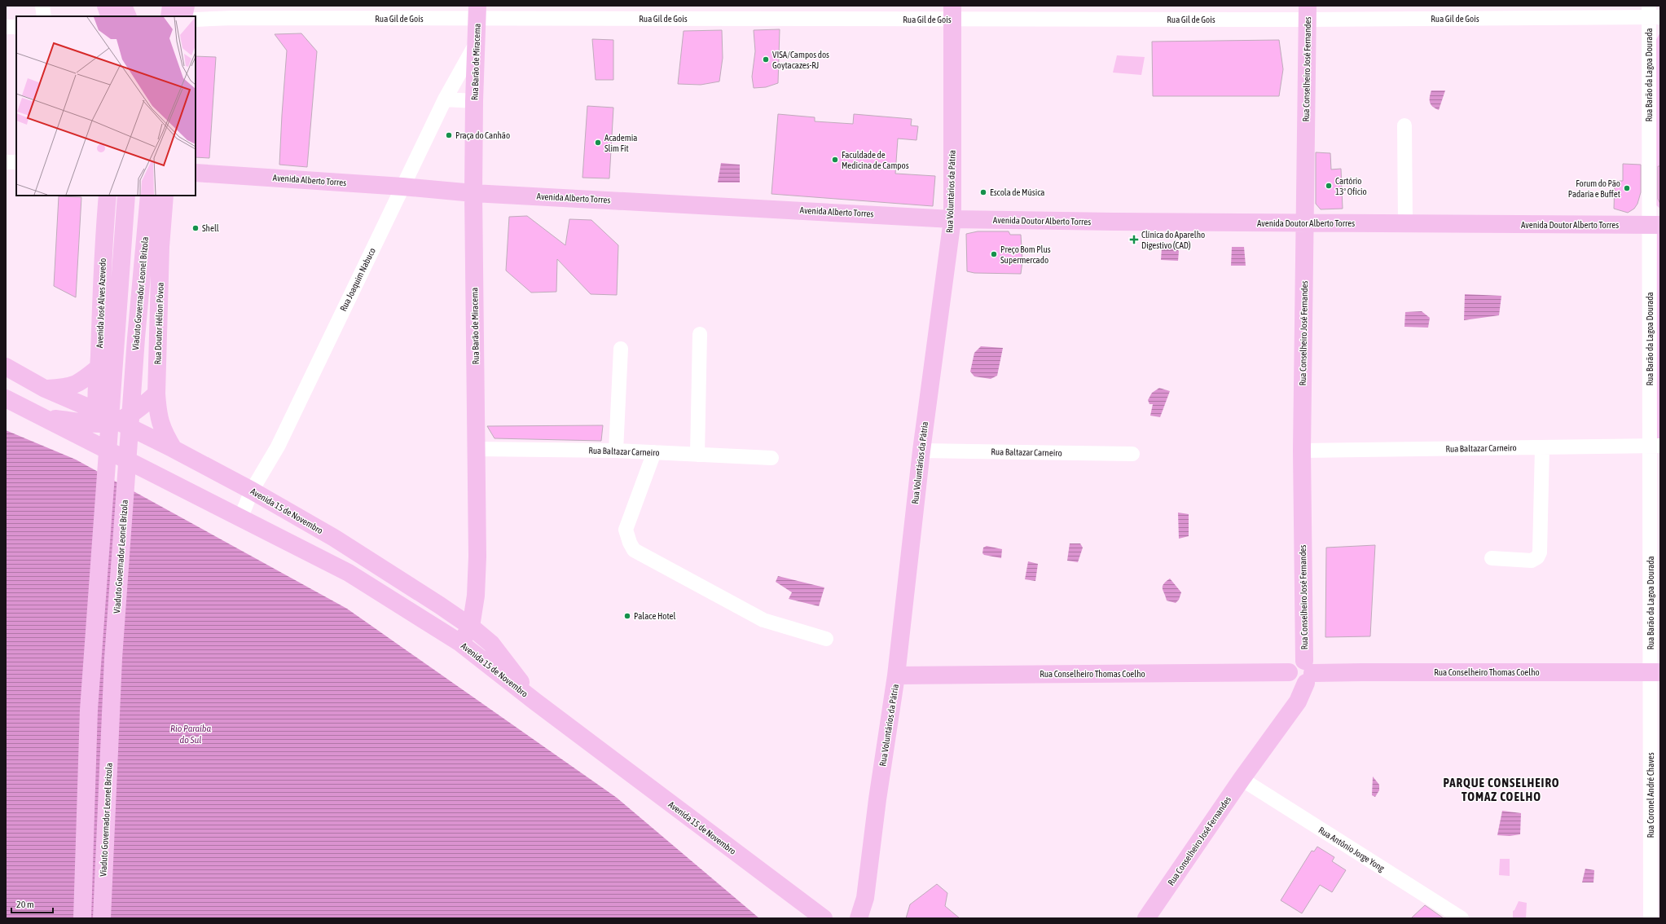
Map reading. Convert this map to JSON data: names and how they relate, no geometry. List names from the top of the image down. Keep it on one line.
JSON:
{"streets":{"main road":["Rua Barão de Miracema","Rua Conselheiro José Fernandes","Avenida Alberto Torres","Rua Voluntários da Pátria","Avenida Doutor Alberto Torres","Viaduto Governador Leonel Brizola","Avenida José Alves Azevedo","Rua Doutor Hélion Póvoa","Avenida 15 de Novembro","Rua Conselheiro Thomas Coelho"],"street":["Rua Gil de Gois","Rua Barão da Lagoa Dourada","Rua Joaquim Nabuco","Rua Baltazar Carneiro","Rua Coronel André Chaves","Rua Antônio Jorge Yong"]},"crossings":[["Rua Gil de Gois","Rua Barão de Miracema"],["Rua Gil de Gois","Rua Conselheiro José Fernandes"],["Rua Gil de Gois","Rua Barão da Lagoa Dourada"],["Rua Gil de Gois","Rua Voluntários da Pátria"],["Rua Barão de Miracema","Avenida Alberto Torres"],["Rua Barão de Miracema","Rua Joaquim Nabuco"],["Rua Barão de Miracema","Rua Baltazar Carneiro"],["Rua Barão de Miracema","Avenida 15 de Novembro"],["Rua Conselheiro José Fernandes","Avenida Doutor Alberto Torres"],["Rua Conselheiro José Fernandes","Rua Baltazar Carneiro"],["Rua Conselheiro José Fernandes","Rua Conselheiro Thomas Coelho"],["Rua Conselheiro José Fernandes","Rua Antônio Jorge Yong"],["Rua Barão da Lagoa Dourada","Avenida Doutor Alberto Torres"],["Rua Barão da Lagoa Dourada","Rua Baltazar Carneiro"],["Rua Barão da Lagoa Dourada","Rua Conselheiro Thomas Coelho"],["Rua Barão da Lagoa Dourada","Rua Coronel André Chaves"],["Avenida Alberto Torres","Rua Voluntários da Pátria"],["Avenida Alberto Torres","Avenida Doutor Alberto Torres"],["Avenida Alberto Torres","Rua Joaquim Nabuco"],["Rua Voluntários da Pátria","Avenida Doutor Alberto Torres"],["Rua Voluntários da Pátria","Rua Baltazar Carneiro"],["Rua Voluntários da Pátria","Rua Conselheiro Thomas Coelho"],["Rua Joaquim Nabuco","Avenida 15 de Novembro"],["Avenida José Alves Azevedo","Avenida 15 de Novembro"],["Rua Doutor Hélion Póvoa","Avenida 15 de Novembro"],["Rua Conselheiro Thomas Coelho","Rua Coronel André Chaves"]],"districts":["PARQUE CONSELHEIRO TOMAZ COELHO"],"water":["Rio Paraíba do Sul"],"places":{"other":["VISA/Campos dos Goytacazes-RJ","Praça do Canhão","Academia Slim Fit","Faculdade de Medicina de Campos","Cartório 13º Ofício","Forum do Pão Padaria e Buffet","Escola de Música","Shell","Preço Bom Plus Supermercado","Palace Hotel"],"health":["Clínica do Aparelho Digestivo (CAD)"]},"scale_bar":"20 m"}
